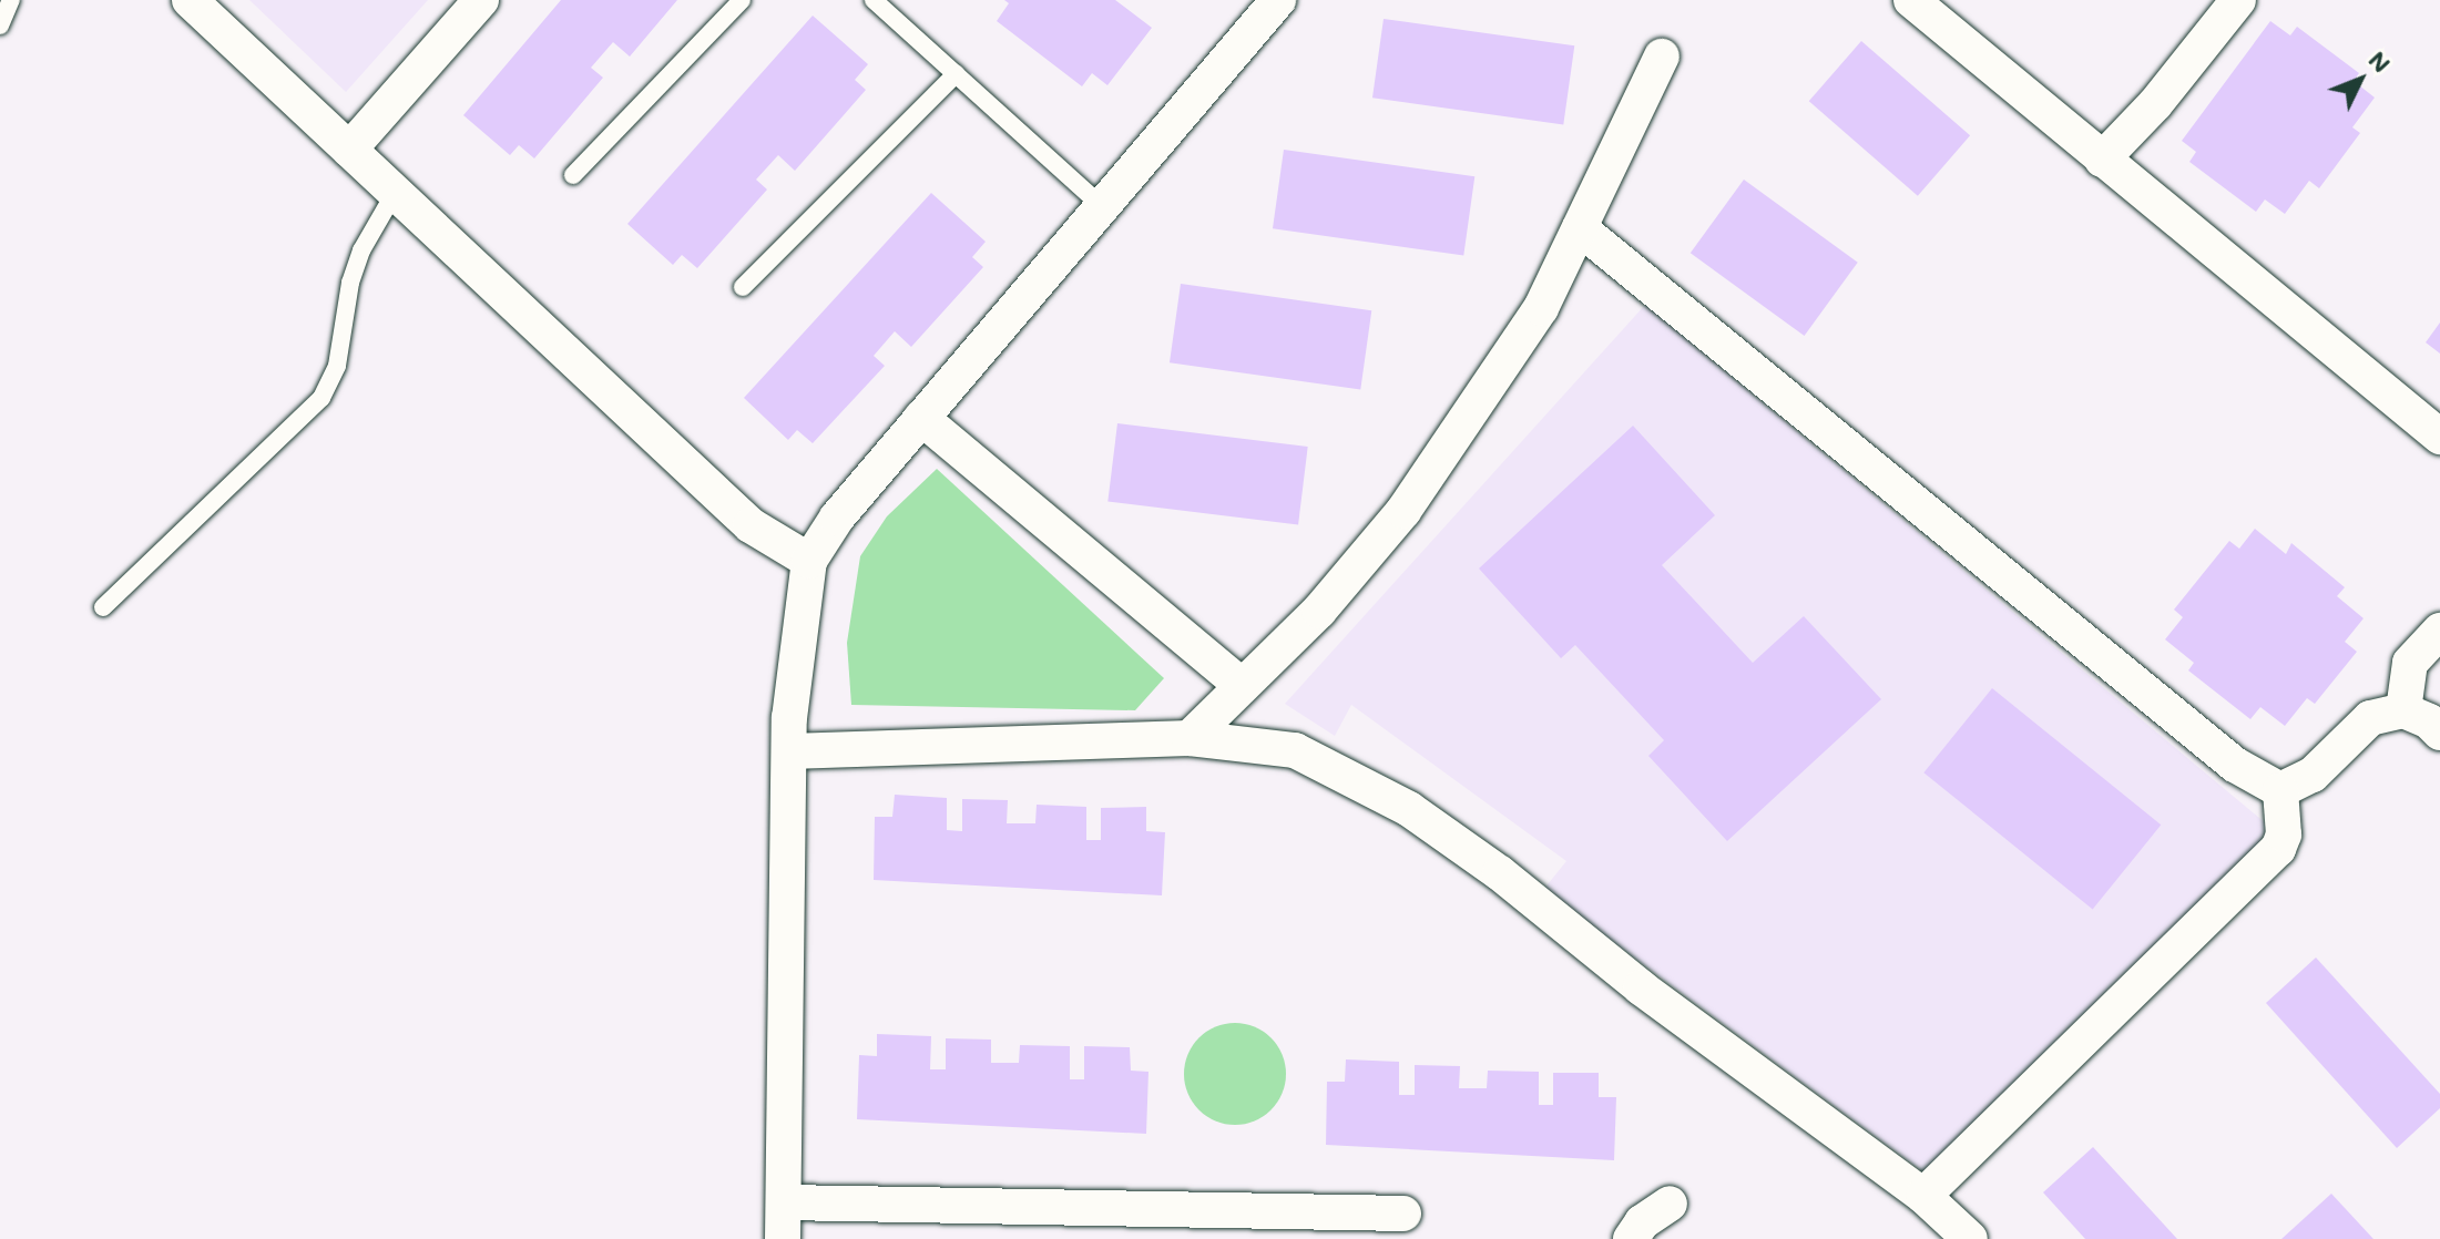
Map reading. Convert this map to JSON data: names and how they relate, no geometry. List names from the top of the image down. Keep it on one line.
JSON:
{"north":"top right"}
